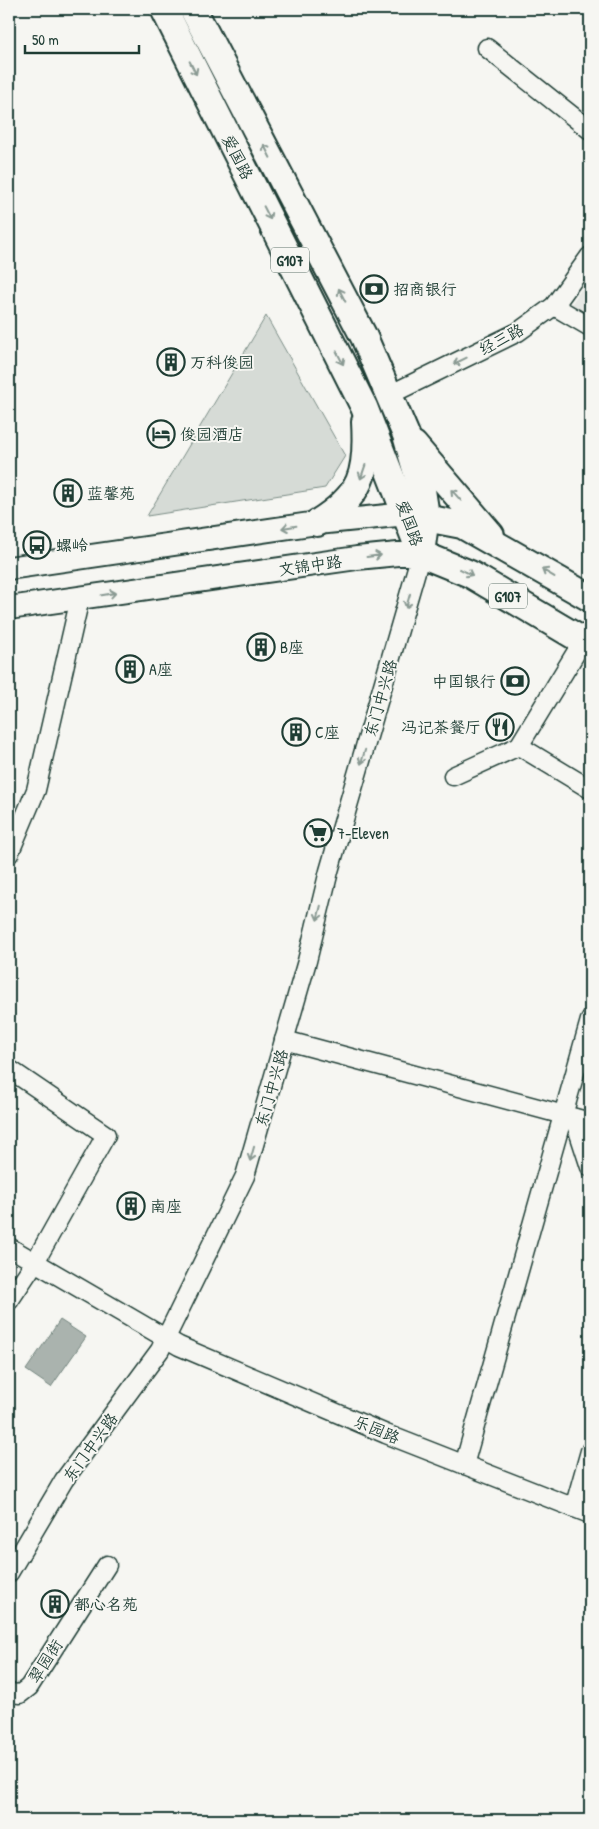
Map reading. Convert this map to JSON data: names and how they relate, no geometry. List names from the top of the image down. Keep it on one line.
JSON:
{"streets":{"highway":["爱国路","G107","文锦中路"],"street":["经三路","东门中兴路","乐园路","翠园街"]},"crossings":[["爱国路","G107"],["爱国路","经三路"],["爱国路","文锦中路"],["爱国路","东门中兴路"],["文锦中路","东门中兴路"],["东门中兴路","乐园路"]],"one_way":["经三路","东门中兴路"],"places":{"bank":["招商银行","中国银行"],"building":["万科俊园","蓝馨苑","B座","A座","C座","南座","都心名苑"],"hotel":["俊园酒店"],"bus stop":["螺岭"],"restaurant":["冯记茶餐厅"],"supermarket":["7-Eleven"]},"scale_bar":"50 m"}
